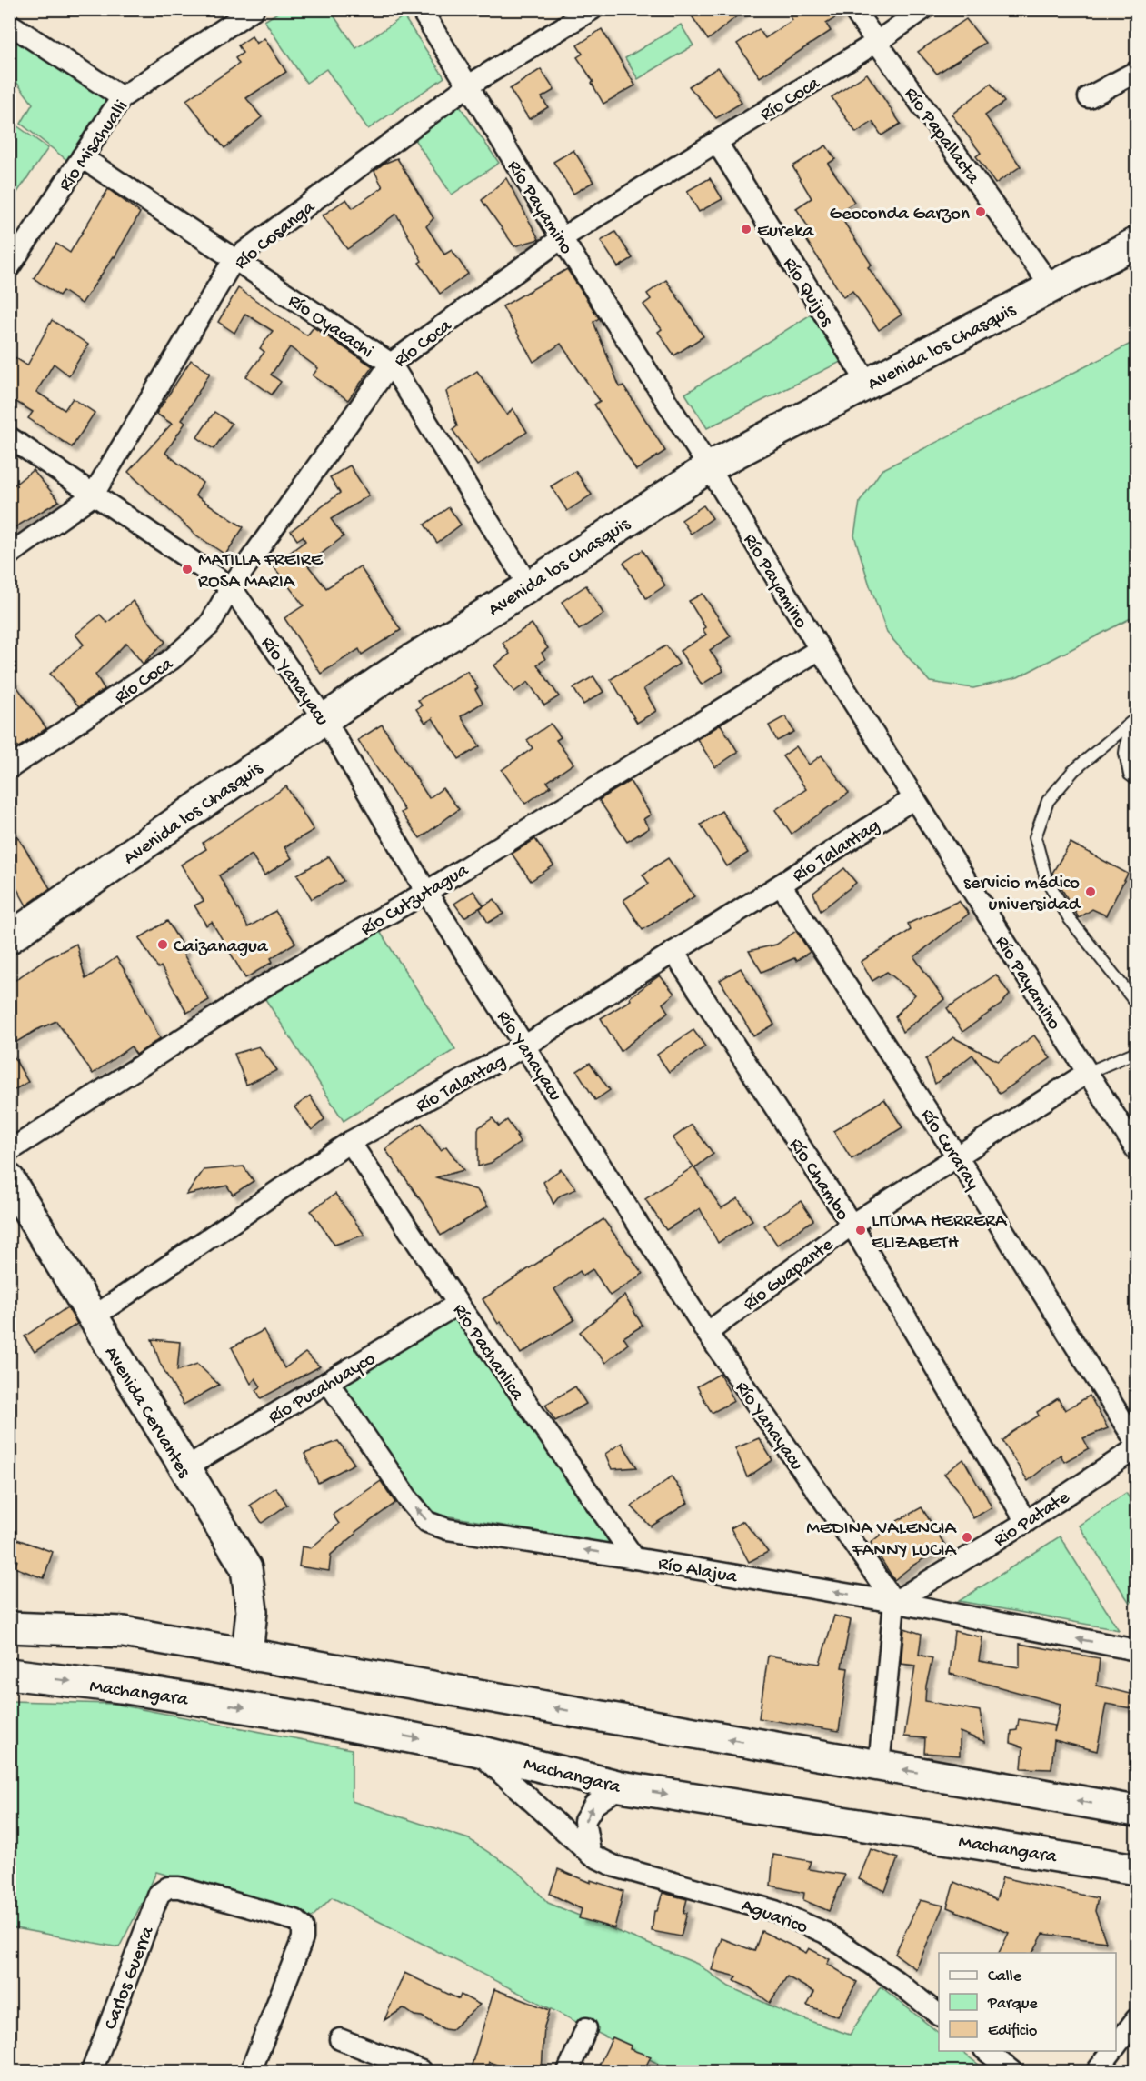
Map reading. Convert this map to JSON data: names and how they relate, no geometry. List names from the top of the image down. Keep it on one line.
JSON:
{"streets":{"street":["Río Coca","Río Papallacta","Río Misahualli","Río Payamino","Río Cosanga","Río Quijos","Río Oyacachi","Avenida los Chasquis","Río Yanayacu","Río Talantag","Río Cutzutagua","Río Curaray","Río Chambo","Río Guapante","Río Pachanlica","Río Pucahuayco","Avenida Cervantes","Rio Patate","Río Alajua","Machangara","Aguarico","Carlos Guerra"]},"crossings":[["Río Coca","Río Papallacta"],["Río Coca","Río Payamino"],["Río Coca","Río Quijos"],["Río Coca","Río Oyacachi"],["Río Coca","Río Yanayacu"],["Río Papallacta","Avenida los Chasquis"],["Río Misahualli","Río Oyacachi"],["Río Payamino","Río Cosanga"],["Río Payamino","Avenida los Chasquis"],["Río Payamino","Río Talantag"],["Río Payamino","Río Cutzutagua"],["Río Payamino","Río Guapante"],["Río Cosanga","Río Oyacachi"],["Río Cosanga","Río Yanayacu"],["Río Quijos","Avenida los Chasquis"],["Río Oyacachi","Avenida los Chasquis"],["Avenida los Chasquis","Río Yanayacu"],["Río Yanayacu","Río Talantag"],["Río Yanayacu","Río Cutzutagua"],["Río Yanayacu","Río Guapante"],["Río Yanayacu","Rio Patate"],["Río Yanayacu","Río Alajua"],["Río Talantag","Río Curaray"],["Río Talantag","Río Chambo"],["Río Talantag","Río Pachanlica"],["Río Talantag","Avenida Cervantes"],["Río Curaray","Río Guapante"],["Río Chambo","Río Guapante"],["Río Chambo","Rio Patate"],["Río Pachanlica","Río Pucahuayco"],["Río Pachanlica","Río Alajua"],["Río Pucahuayco","Avenida Cervantes"],["Río Pucahuayco","Río Alajua"],["Rio Patate","Río Alajua"],["Machangara","Aguarico"]],"places":["Geoconda Garzon","Eureka","MATILLA FREIRE ROSA MARIA","servicio médico universidad","Caizanagua","LITUMA HERRERA ELIZABETH","MEDINA VALENCIA FANNY LUCIA"],"legend":["Calle","Parque","Edificio"]}
